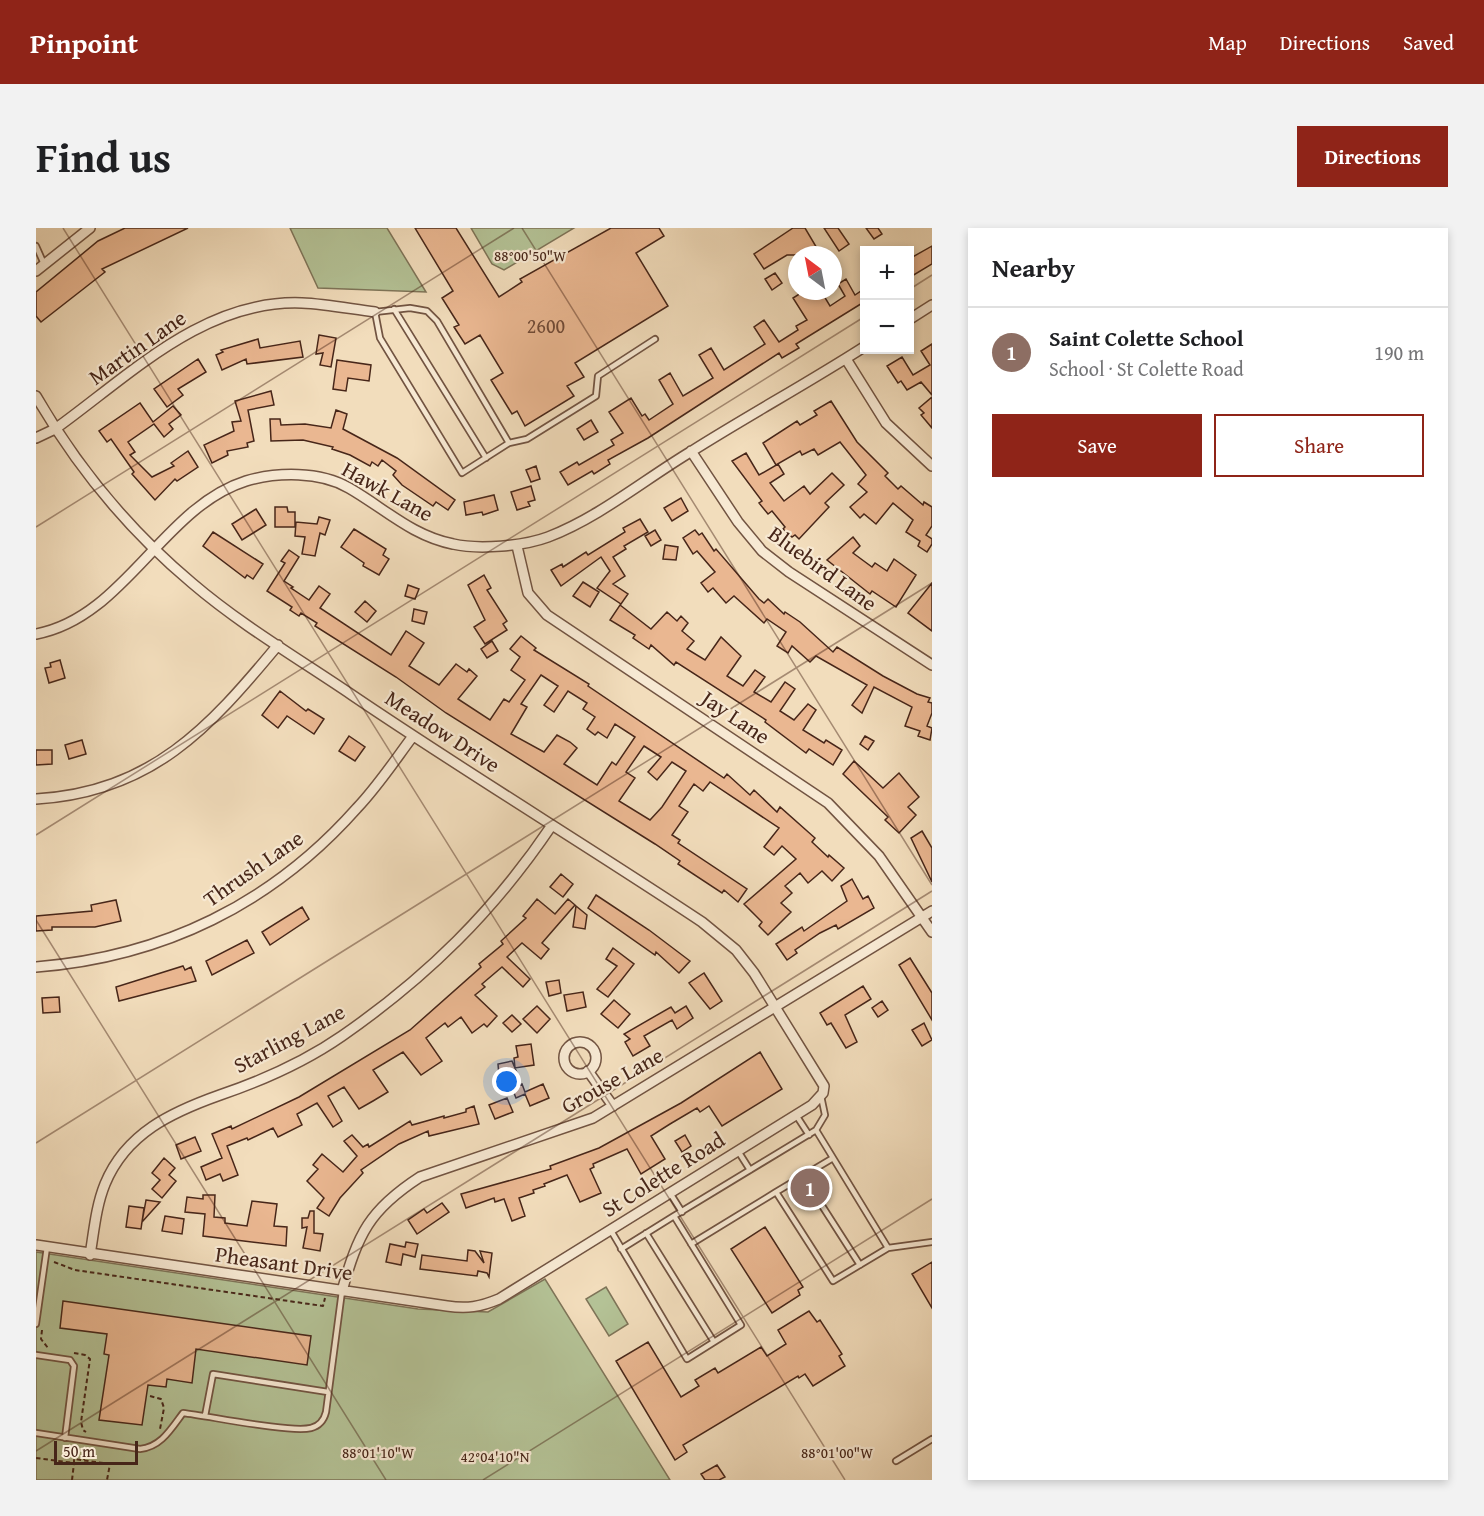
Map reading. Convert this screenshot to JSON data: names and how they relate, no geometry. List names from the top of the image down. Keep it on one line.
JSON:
{"streets":{"street":["Martin Lane","Hawk Lane","Bluebird Lane","Jay Lane","Meadow Drive","Thrush Lane","Starling Lane","Grouse Lane","St Colette Road","Pheasant Drive"]},"crossings":[["Martin Lane","Meadow Drive"],["Hawk Lane","Bluebird Lane"],["Hawk Lane","Jay Lane"],["Hawk Lane","Meadow Drive"],["Jay Lane","Grouse Lane"],["Meadow Drive","Thrush Lane"],["Meadow Drive","Starling Lane"],["Meadow Drive","Grouse Lane"],["Meadow Drive","St Colette Road"],["Starling Lane","Pheasant Drive"],["Grouse Lane","Pheasant Drive"],["St Colette Road","Pheasant Drive"]],"house_numbers":["2600"],"scale_bar":"50 m","north":"top left","page":{"header":"Pinpoint","nav":["Map","Directions","Saved"],"title":"Find us","buttons":["Directions",["Save","Share"]],"heading":"Nearby","map_buttons":["+","−"],"list":[{"mark":"1","name":"Saint Colette School","note":"School · St Colette Road","value":"190 m"}],"pins":"1","scale":"50 m"},"coordinates":["88°00'50\"W","88°01'10\"W","88°01'00\"W","42°04'10\"N"]}
